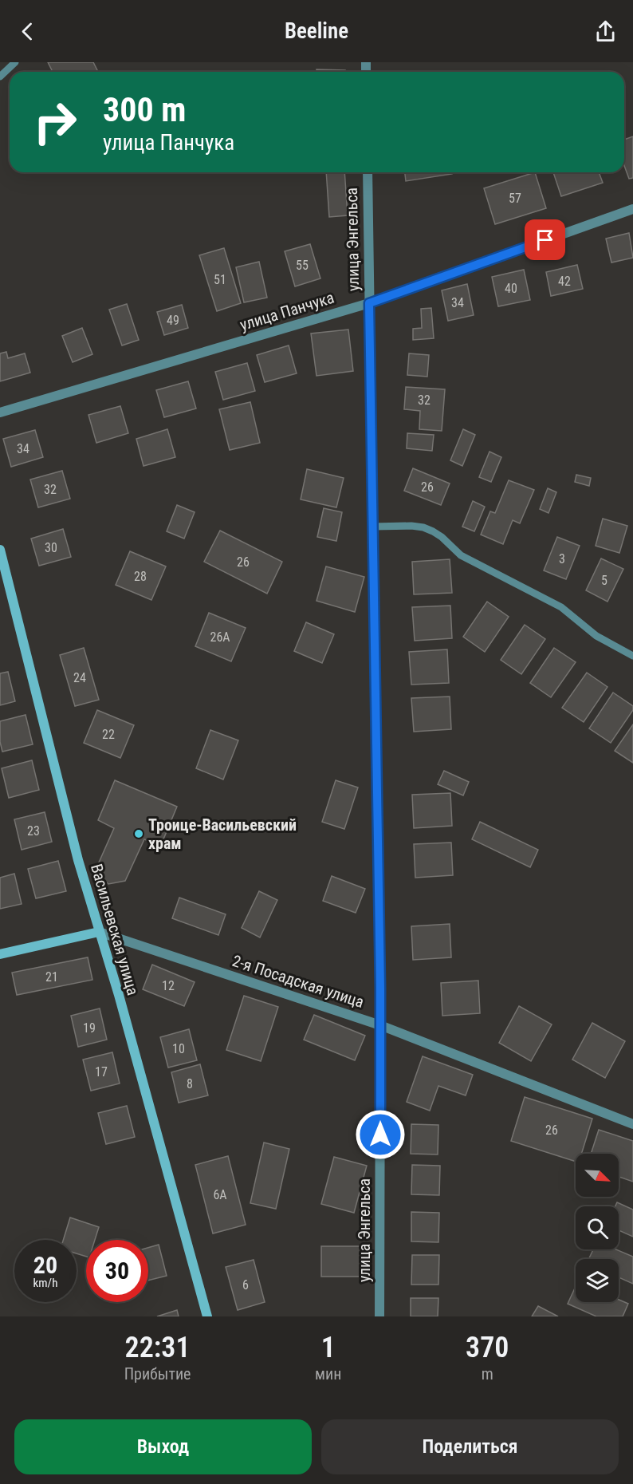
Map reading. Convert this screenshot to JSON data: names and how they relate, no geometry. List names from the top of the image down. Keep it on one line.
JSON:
{"streets":{"main road":["Васильевская улица"],"street":["улица Энгельса","улица Панчука","2-я Посадская улица"]},"crossings":[["улица Энгельса","улица Панчука"],["улица Энгельса","2-я Посадская улица"],["Васильевская улица","2-я Посадская улица"]],"places":["Троице-Васильевский храм"],"house_numbers":["57","55","51","42","40","34","49","32","34","26","32","30","3","26","28","5","26А","24","22","23","21","12","19","10","17","8","26","6А","6"],"north":"bottom right","page":{"header":"Beeline","turn":["300 m","улица Панчука"],"speed":"20 km/h","limit":"30","eta":["22:31","Прибытие","1","мин","370","m"],"buttons":["Выход","Поделиться"]}}
